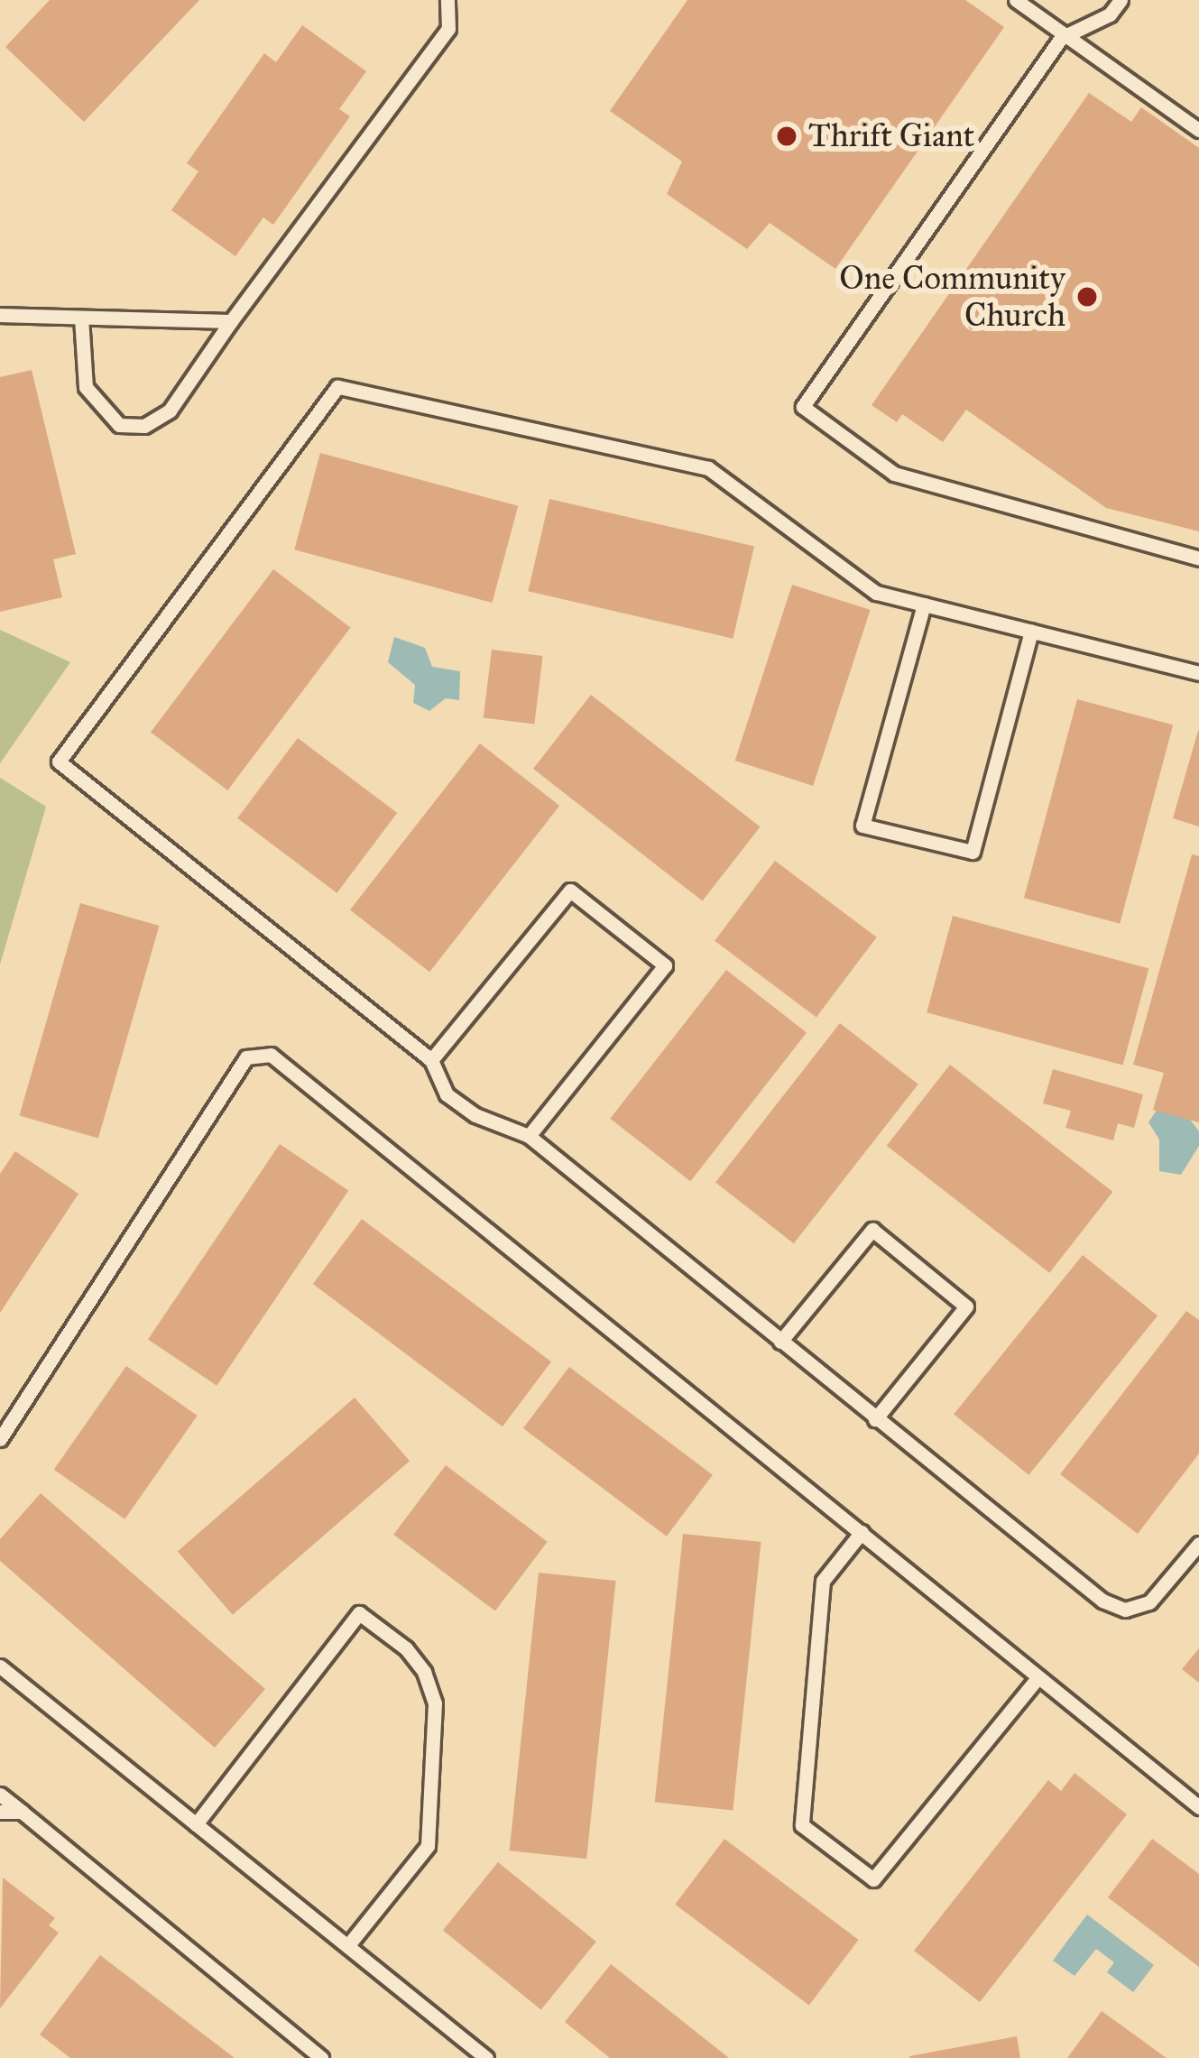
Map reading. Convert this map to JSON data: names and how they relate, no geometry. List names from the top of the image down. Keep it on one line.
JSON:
{"places":["Thrift Giant","One Community Church"]}
